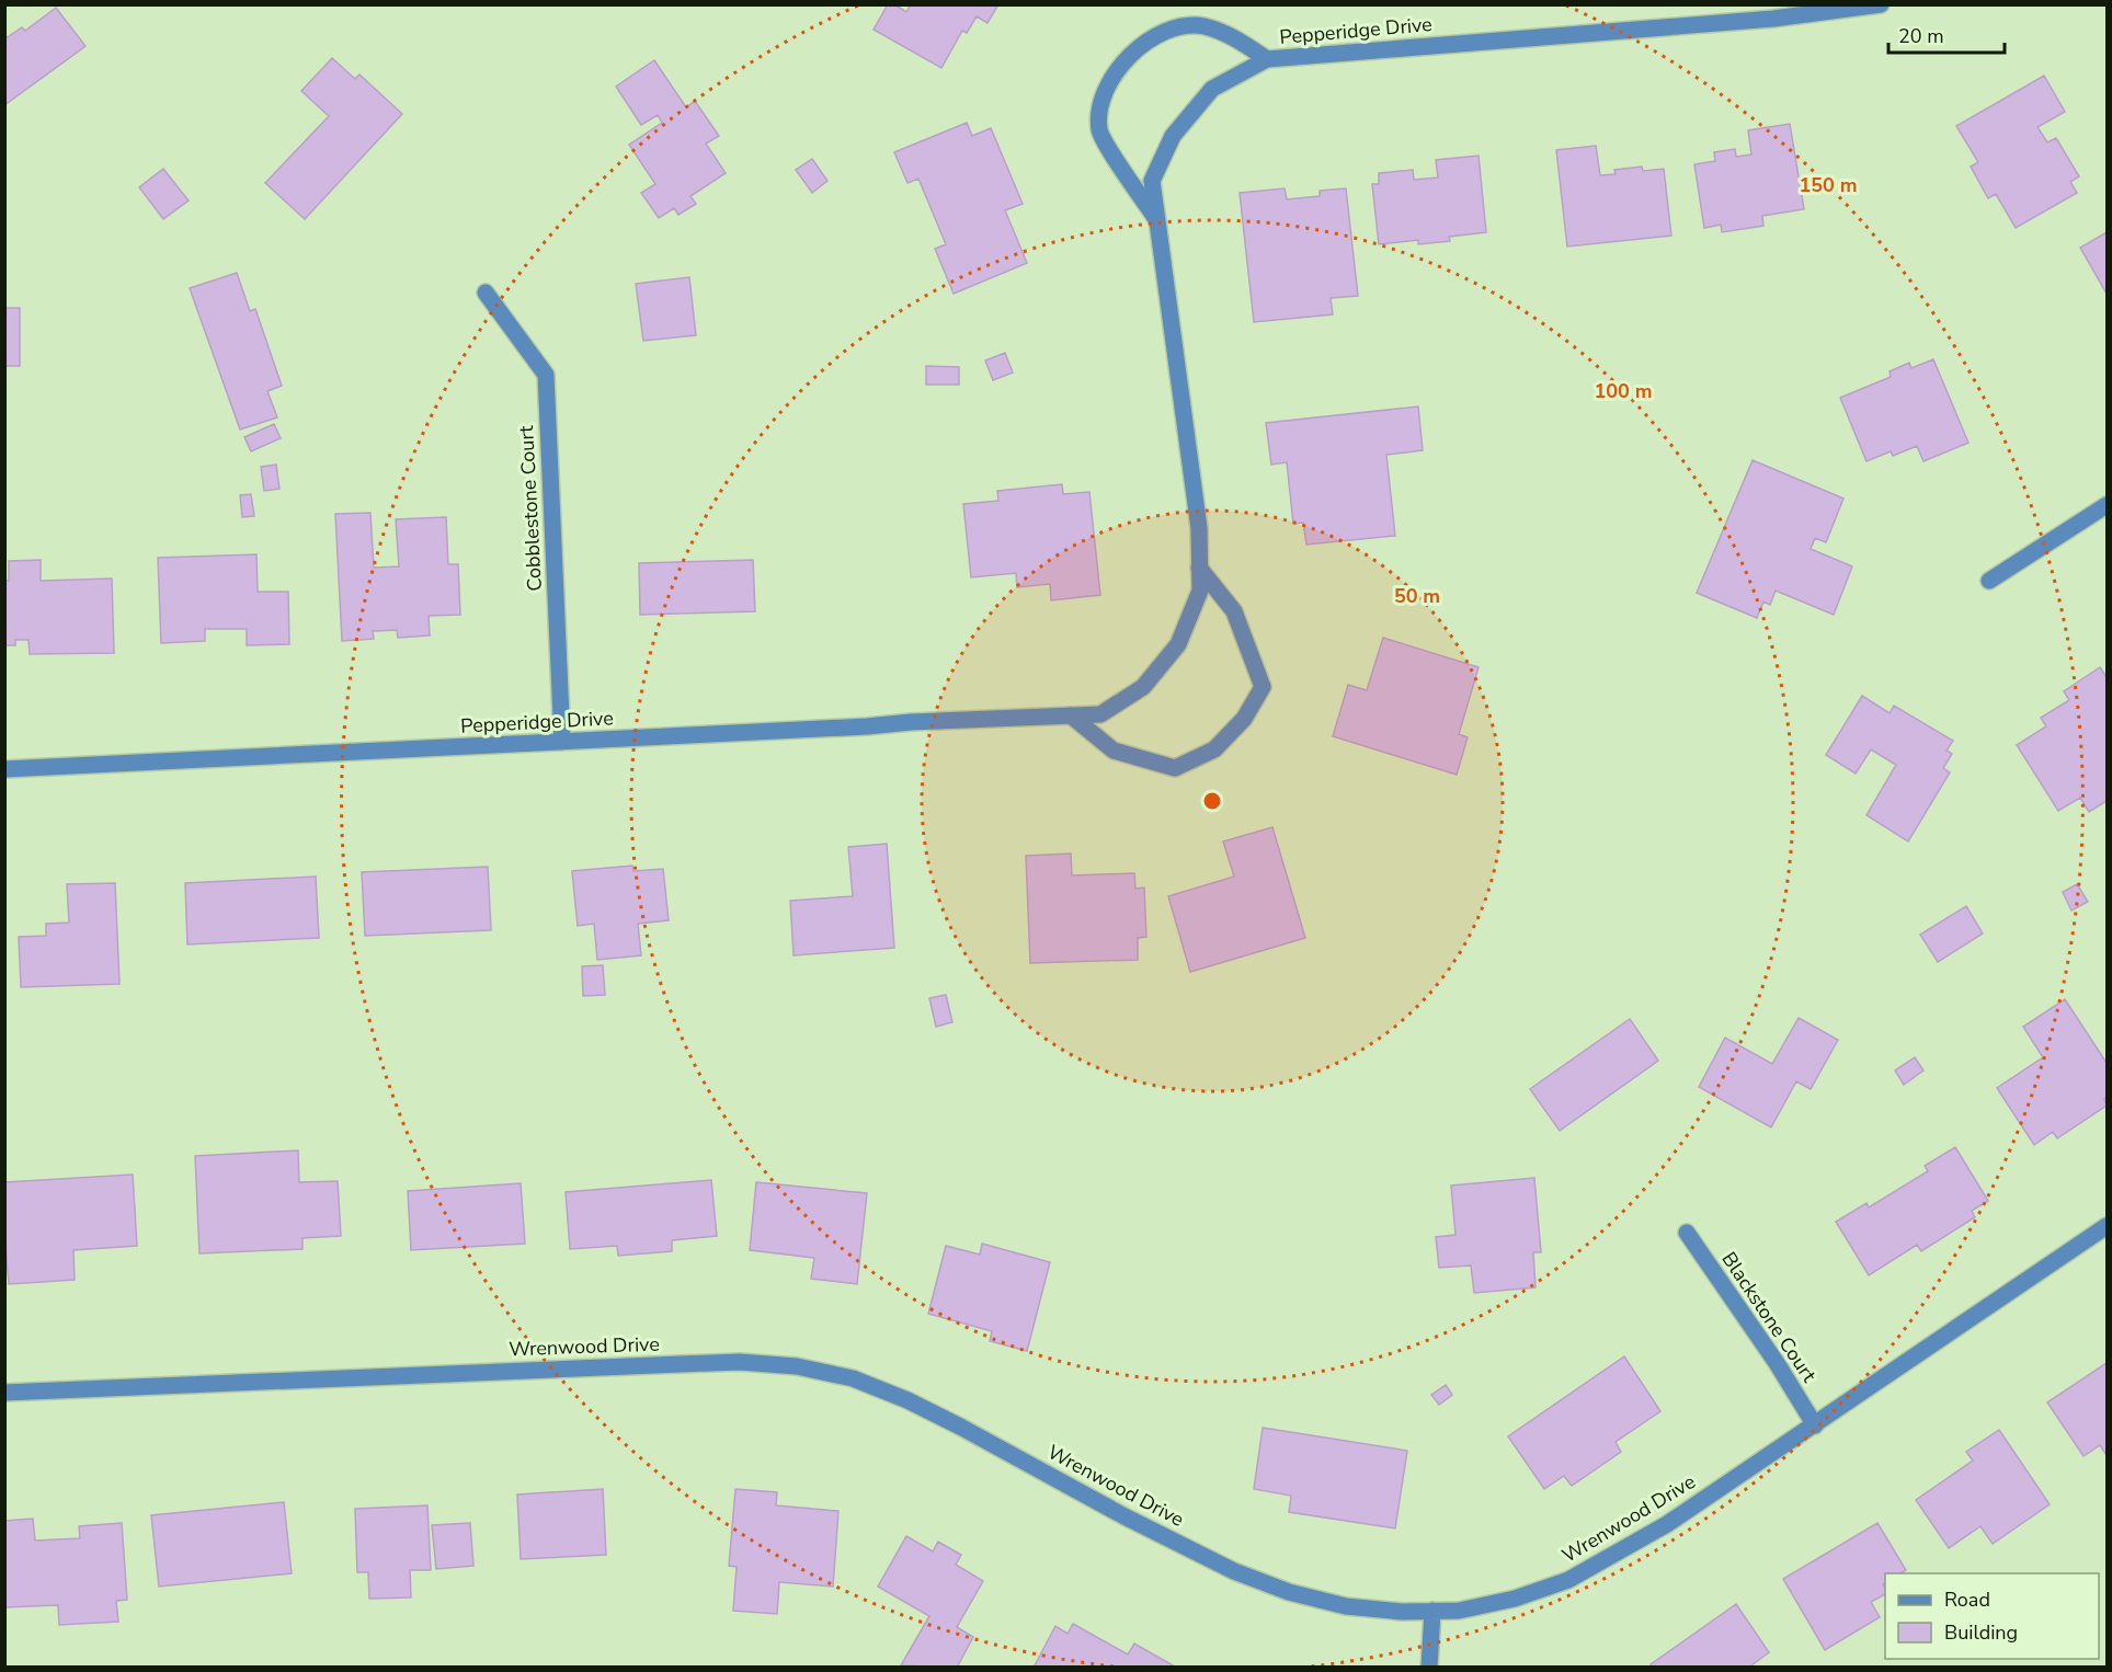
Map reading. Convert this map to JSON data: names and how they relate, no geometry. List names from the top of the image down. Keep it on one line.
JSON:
{"streets":{"street":["Pepperidge Drive","Cobblestone Court","Blackstone Court","Wrenwood Drive"]},"crossings":[["Pepperidge Drive","Cobblestone Court"],["Blackstone Court","Wrenwood Drive"]],"legend":["Road","Building"],"scale_bar":"20 m","rings":["150 m","100 m","50 m"]}
